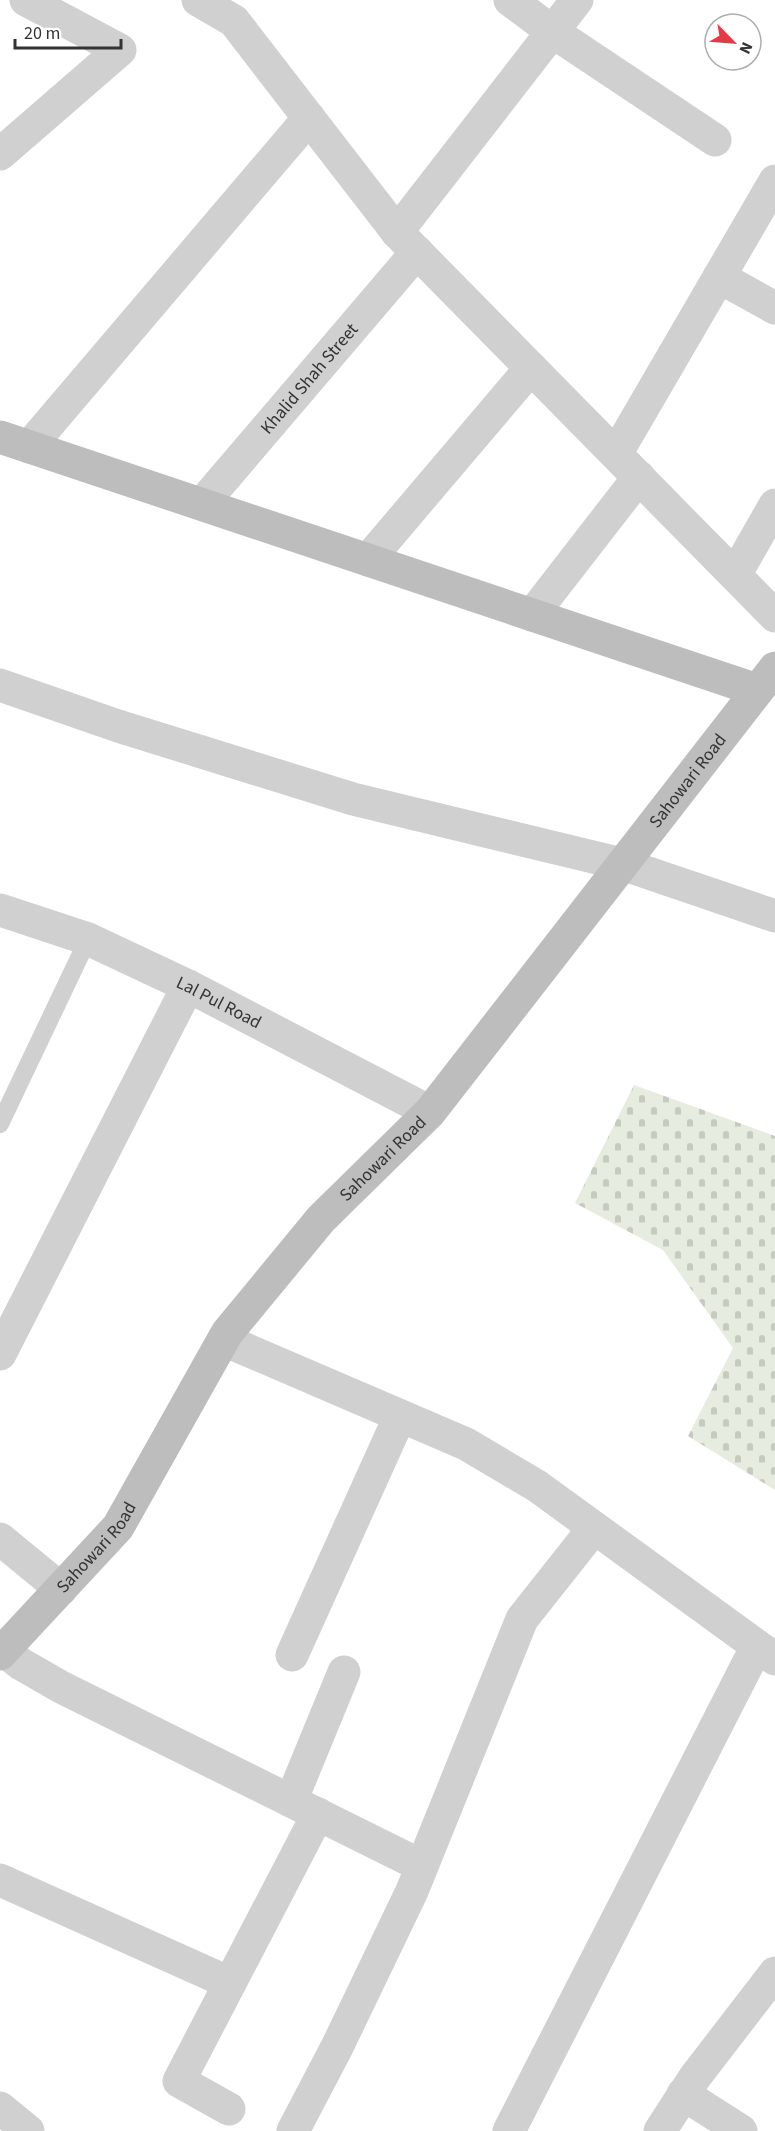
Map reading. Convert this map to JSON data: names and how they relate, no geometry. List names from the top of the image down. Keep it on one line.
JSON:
{"streets":{"street":["Khalid Shah Street","Sahowari Road","Lal Pul Road"]},"crossings":[["Sahowari Road","Lal Pul Road"]],"scale_bar":"20 m","north":"bottom right"}
